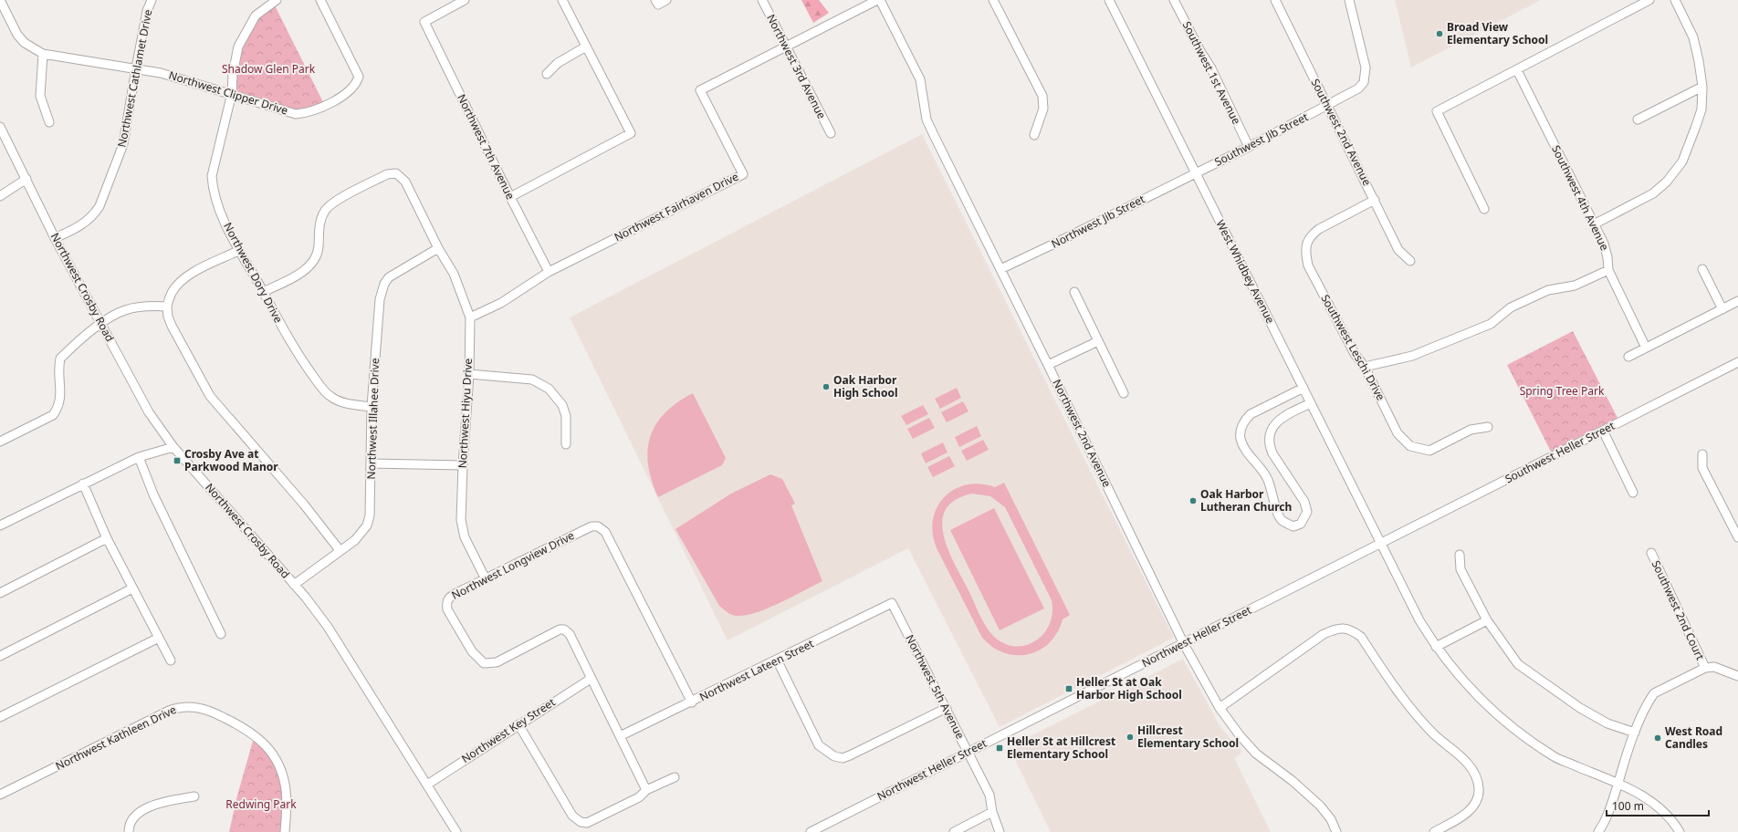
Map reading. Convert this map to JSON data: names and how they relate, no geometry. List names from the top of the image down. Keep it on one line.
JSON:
{"streets":{"street":["Northwest 3rd Avenue","Southwest 1st Avenue","Northwest Cathlamet Drive","Northwest Clipper Drive","Southwest 2nd Avenue","Southwest Jib Street","Northwest 7th Avenue","Southwest 4th Avenue","Northwest Fairhaven Drive","Northwest Jib Street","West Whidbey Avenue","Northwest Dory Drive","Northwest Crosby Road","Southwest Leschi Drive","Northwest Hiyu Drive","Northwest Illahee Drive","Northwest 2nd Avenue","Southwest Heller Street","Northwest Longview Drive","Southwest 2nd Court","Northwest Heller Street","Northwest Lateen Street","Northwest 5th Avenue","Northwest Key Street","Northwest Kathleen Drive"]},"crossings":[["Northwest 3rd Avenue","Northwest Fairhaven Drive"],["Southwest 1st Avenue","Southwest Jib Street"],["Northwest Cathlamet Drive","Northwest Clipper Drive"],["Northwest Cathlamet Drive","Northwest Crosby Road"],["Northwest Clipper Drive","Northwest Dory Drive"],["Southwest 2nd Avenue","Southwest Jib Street"],["Southwest 2nd Avenue","Southwest Leschi Drive"],["Southwest Jib Street","Northwest Jib Street"],["Southwest Jib Street","West Whidbey Avenue"],["Northwest 7th Avenue","Northwest Fairhaven Drive"],["Northwest Fairhaven Drive","Northwest Hiyu Drive"],["Northwest Jib Street","West Whidbey Avenue"],["Northwest Jib Street","Northwest 2nd Avenue"],["West Whidbey Avenue","Southwest Heller Street"],["West Whidbey Avenue","Northwest Heller Street"],["Northwest Dory Drive","Northwest Hiyu Drive"],["Northwest Dory Drive","Northwest Illahee Drive"],["Northwest Crosby Road","Northwest Illahee Drive"],["Northwest Crosby Road","Northwest Key Street"],["Northwest Hiyu Drive","Northwest Illahee Drive"],["Northwest Hiyu Drive","Northwest Longview Drive"],["Northwest 2nd Avenue","Northwest Heller Street"],["Southwest Heller Street","Northwest Heller Street"],["Northwest Longview Drive","Northwest Lateen Street"],["Northwest Longview Drive","Northwest Key Street"],["Northwest Heller Street","Northwest 5th Avenue"],["Northwest Lateen Street","Northwest 5th Avenue"]],"parks":["Shadow Glen Park","Spring Tree Park","Redwing Park"],"places":{"other":["Broad View Elementary School","Oak Harbor High School","Oak Harbor Lutheran Church","Hillcrest Elementary School","West Road Candles"],"transit":["Crosby Ave at Parkwood Manor","Heller St at Oak Harbor High School","Heller St at Hillcrest Elementary School"]},"scale_bar":"100 m"}
